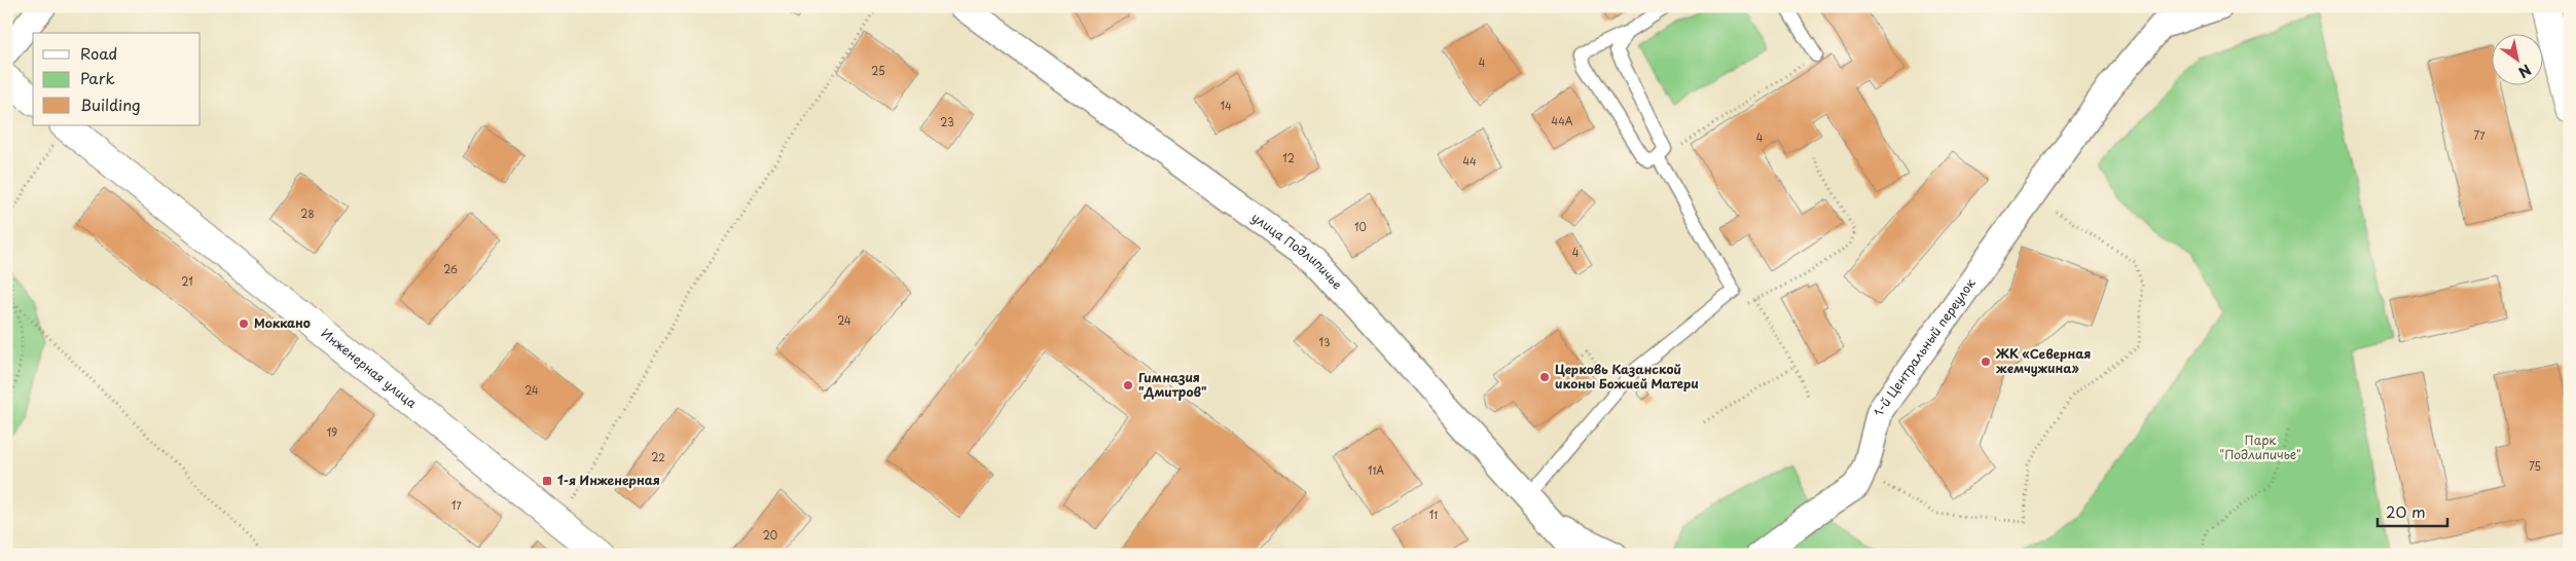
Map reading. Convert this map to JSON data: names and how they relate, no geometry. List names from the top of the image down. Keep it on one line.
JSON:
{"streets":{"street":["улица Подлипичье","1-й Центральный переулок","Инженерная улица"]},"parks":["Парк \"Подлипичье\""],"places":{"other":["Моккано","ЖК «Северная жемчужина»","Церковь Казанской иконы Божией Матери","Гимназия \"Дмитров\""],"transit":["1-я Инженерная"]},"house_numbers":["4","25","14","44А","23","77","4","12","44","28","10","4","26","21","24","13","24","19","22","75","11А","17","11","20"],"legend":["Road","Park","Building"],"scale_bar":"20 m","north":"bottom right"}
